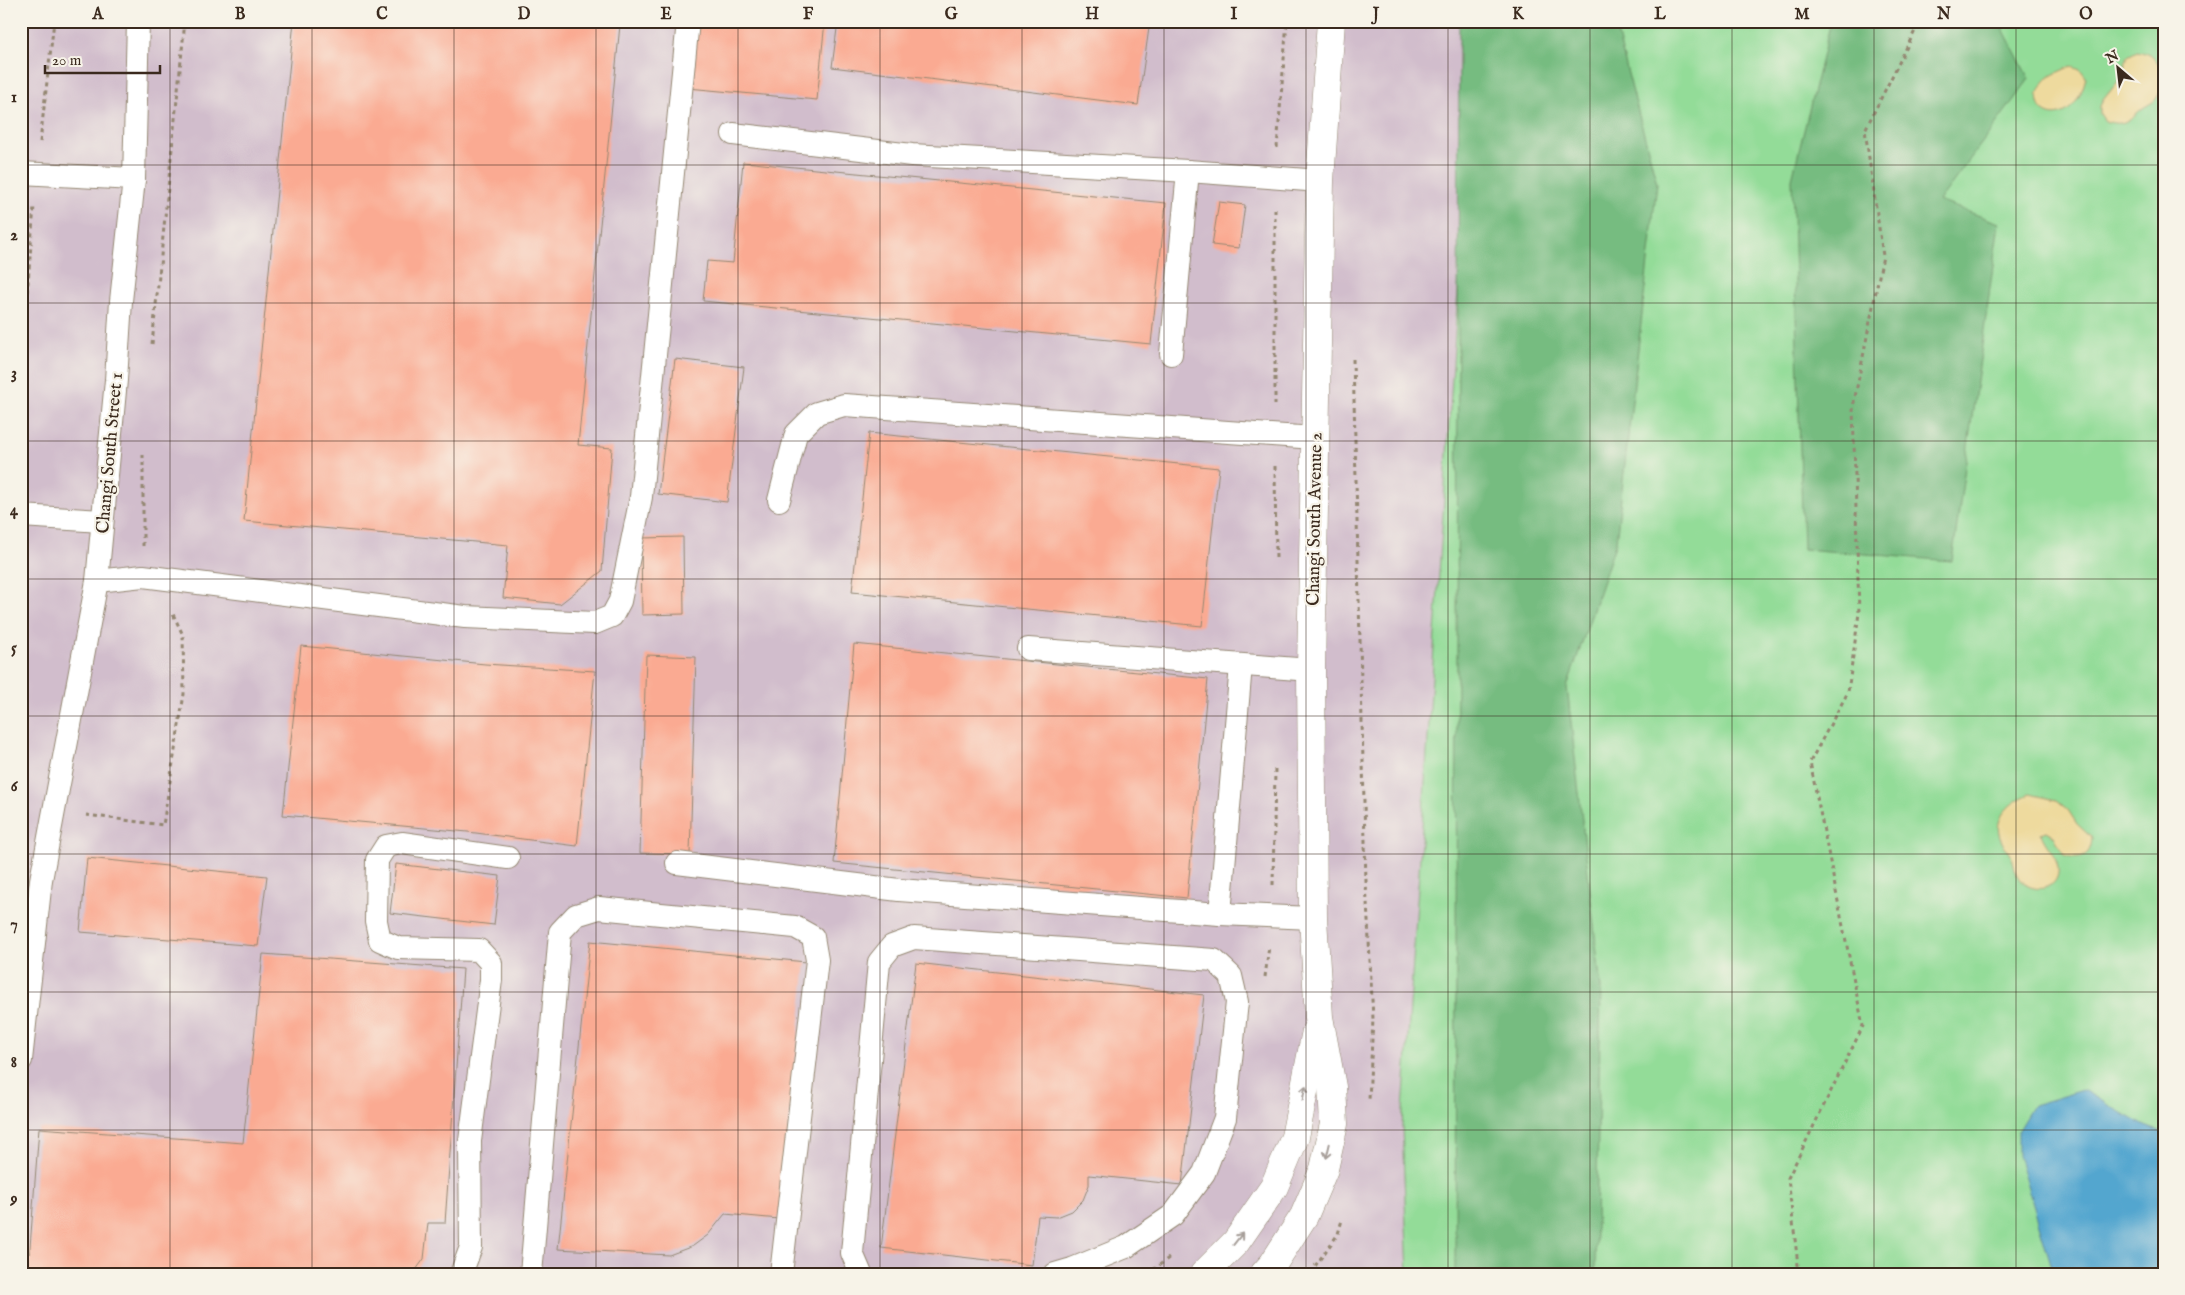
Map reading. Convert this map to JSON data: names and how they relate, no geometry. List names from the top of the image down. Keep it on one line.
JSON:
{"streets":{"street":["Changi South Avenue 2"],"lane":["Changi South Street 1"]},"scale_bar":"20 m","north":"top left","grid":{"columns":["A","B","C","D","E","F","G","H","I","J","K","L","M","N","O"],"rows":["1","2","3","4","5","6","7","8","9"]}}
